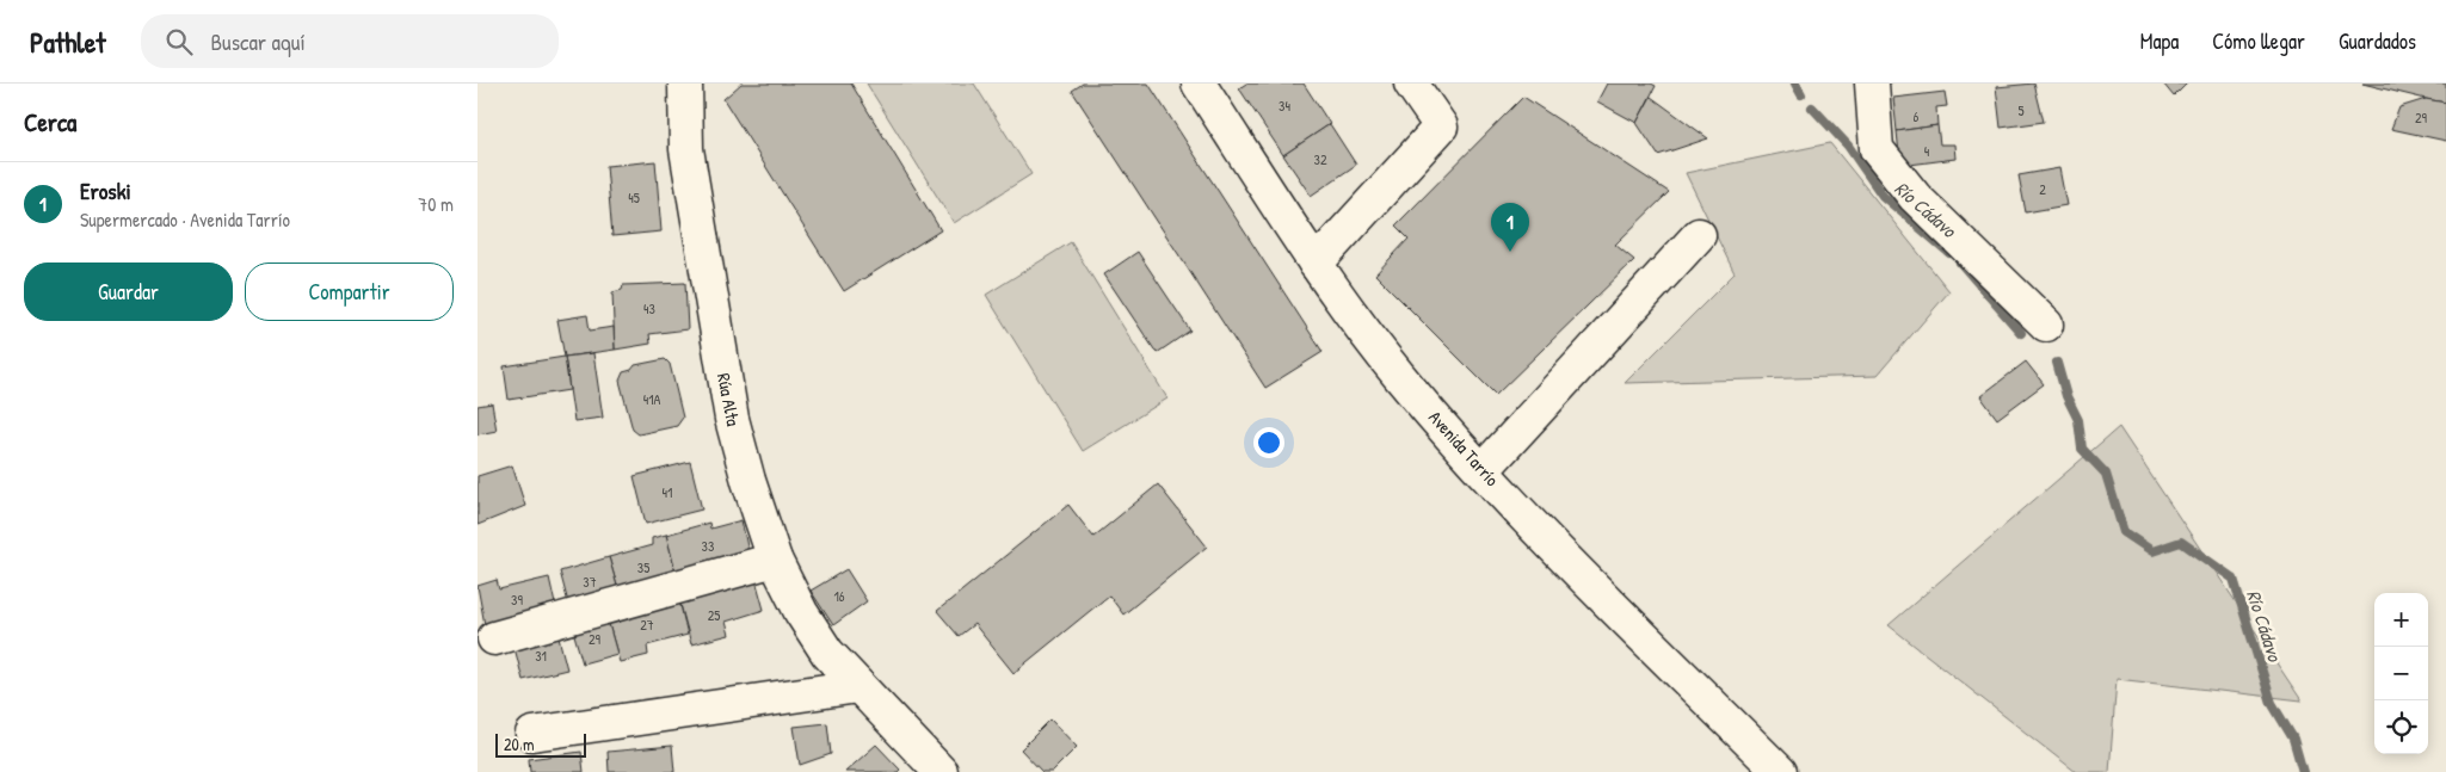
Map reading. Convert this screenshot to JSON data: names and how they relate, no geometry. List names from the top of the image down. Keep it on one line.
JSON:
{"streets":{"street":["Rúa Alta","Avenida Tarrío"]},"water":["Río Cádavo"],"house_numbers":["34","5","6","29","4","32","2","45","43","41A","41","33","35","37","16","39","25","27","29","31"],"scale_bar":"20 m","page":{"header":"Pathlet","search":"Buscar aquí","nav":["Mapa","Cómo llegar","Guardados"],"heading":"Cerca","list":[{"mark":"1","name":"Eroski","note":"Supermercado · Avenida Tarrío","value":"70 m"}],"pins":"1","buttons":["Guardar","Compartir"],"map_buttons":["+","−"],"scale":"20 m"}}
